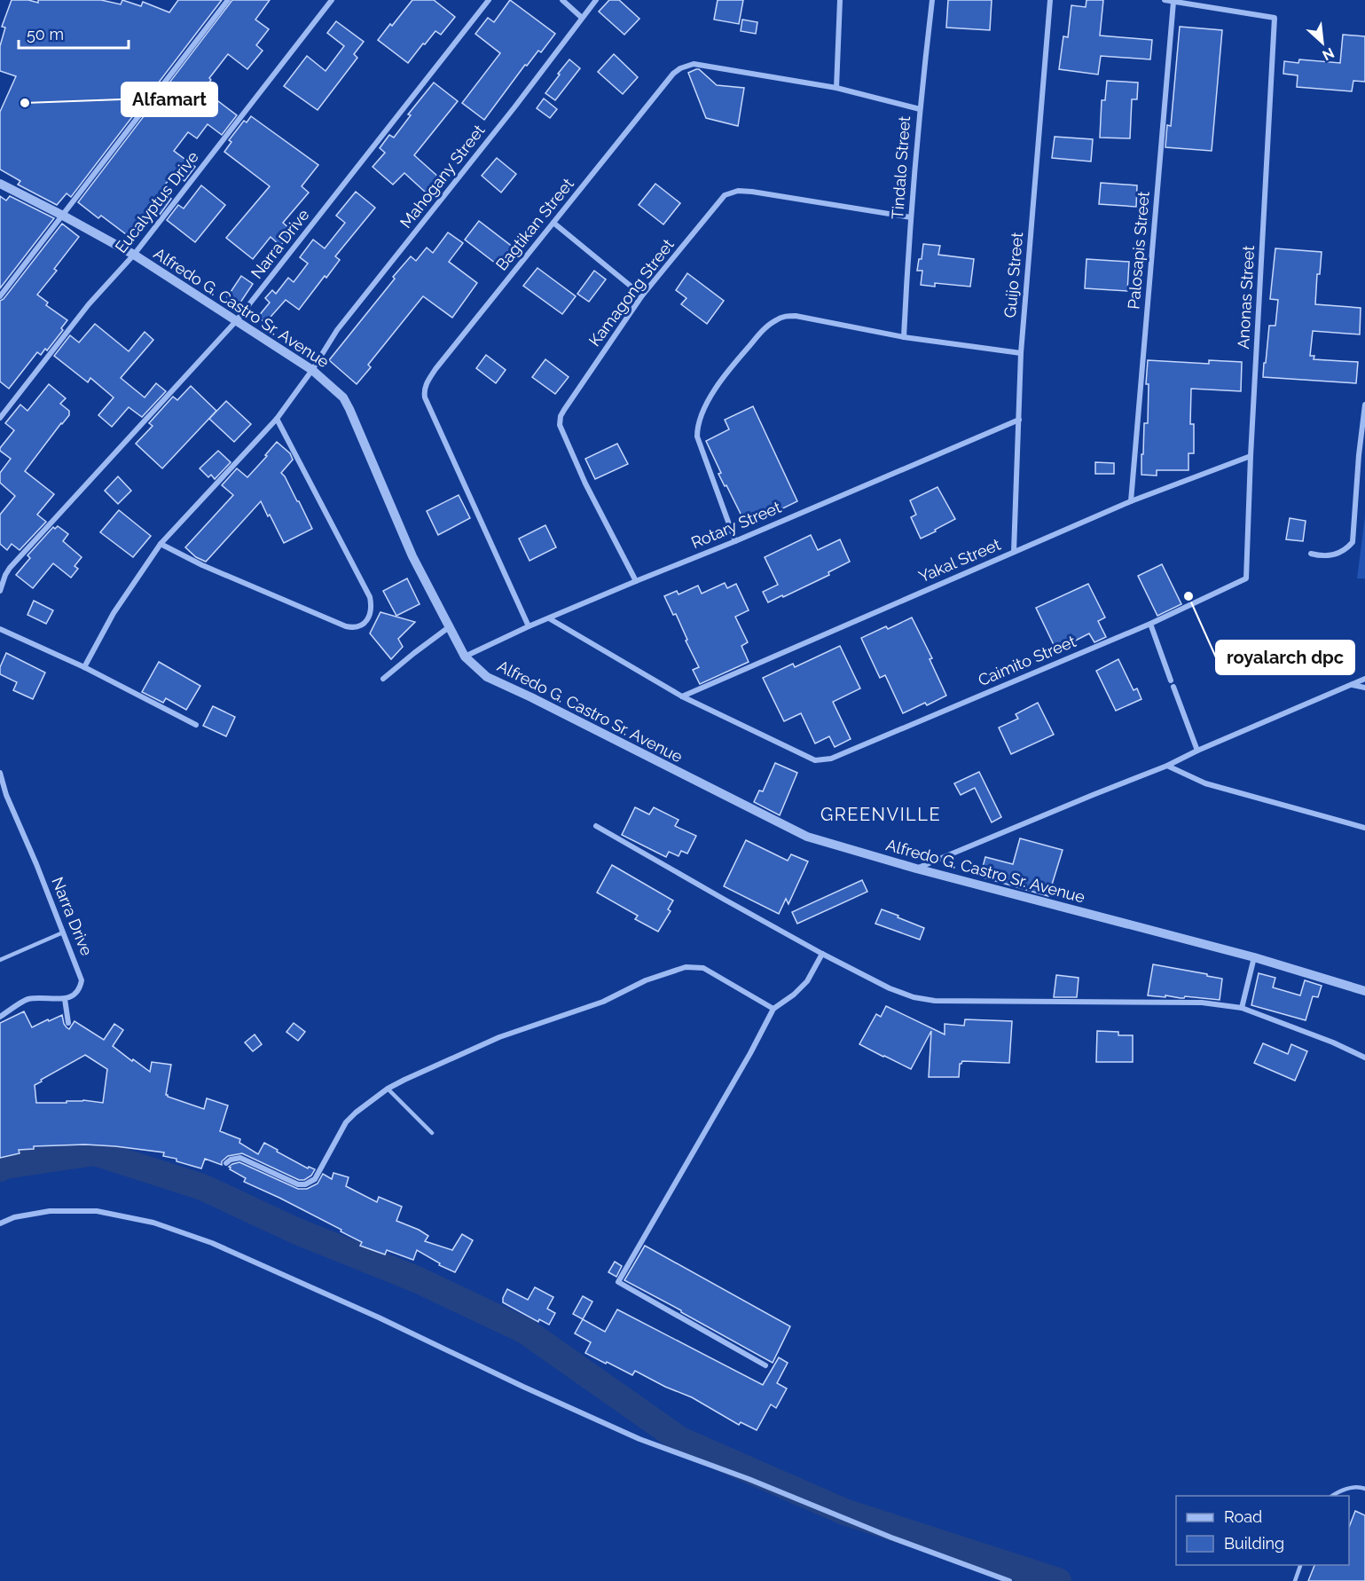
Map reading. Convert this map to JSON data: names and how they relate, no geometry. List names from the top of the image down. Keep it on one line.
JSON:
{"streets":{"street":["Tindalo Street","Mahogany Street","Eucalyptus Drive","Bagtikan Street","Narra Drive","Palosapis Street","Guijo Street","Kamagong Street","Anonas Street","Alfredo G. Castro Sr. Avenue","Rotary Street","Yakal Street","Caimito Street"]},"crossings":[["Tindalo Street","Bagtikan Street"],["Tindalo Street","Kamagong Street"],["Mahogany Street","Alfredo G. Castro Sr. Avenue"],["Eucalyptus Drive","Alfredo G. Castro Sr. Avenue"],["Bagtikan Street","Rotary Street"],["Narra Drive","Alfredo G. Castro Sr. Avenue"],["Palosapis Street","Anonas Street"],["Palosapis Street","Yakal Street"],["Guijo Street","Rotary Street"],["Guijo Street","Yakal Street"],["Kamagong Street","Rotary Street"],["Anonas Street","Yakal Street"],["Anonas Street","Caimito Street"],["Alfredo G. Castro Sr. Avenue","Rotary Street"],["Yakal Street","Caimito Street"]],"districts":["GREENVILLE"],"places":["Alfamart","royalarch dpc"],"legend":["Road","Building"],"scale_bar":"50 m","north":"bottom right"}
